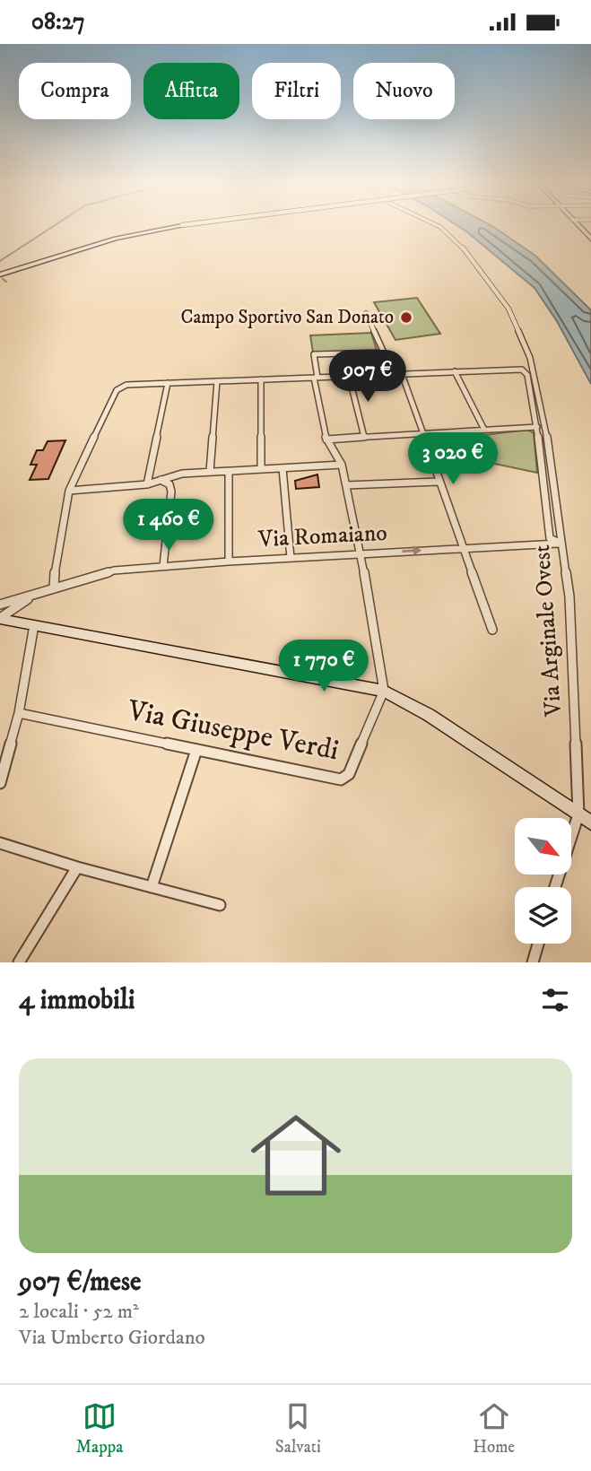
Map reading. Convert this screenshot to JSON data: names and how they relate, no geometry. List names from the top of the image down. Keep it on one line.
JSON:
{"streets":{"street":["Via Romaiano","Via Arginale Ovest","Via Giuseppe Verdi"]},"crossings":[["Via Romaiano","Via Arginale Ovest"]],"places":["Campo Sportivo San Donato"],"north":"bottom right","page":{"status":"08:27","chip":["Compra","Affitta","Filtri","Nuovo"],"price":["907 €","3 020 €","1 460 €","1 770 €"],"heading":"4 immobili","list":[{"name":"907 €/mese","note":"2 locali · 52 m² · Via Umberto Giordano"}],"tabs":["Mappa","Salvati","Home"]}}
